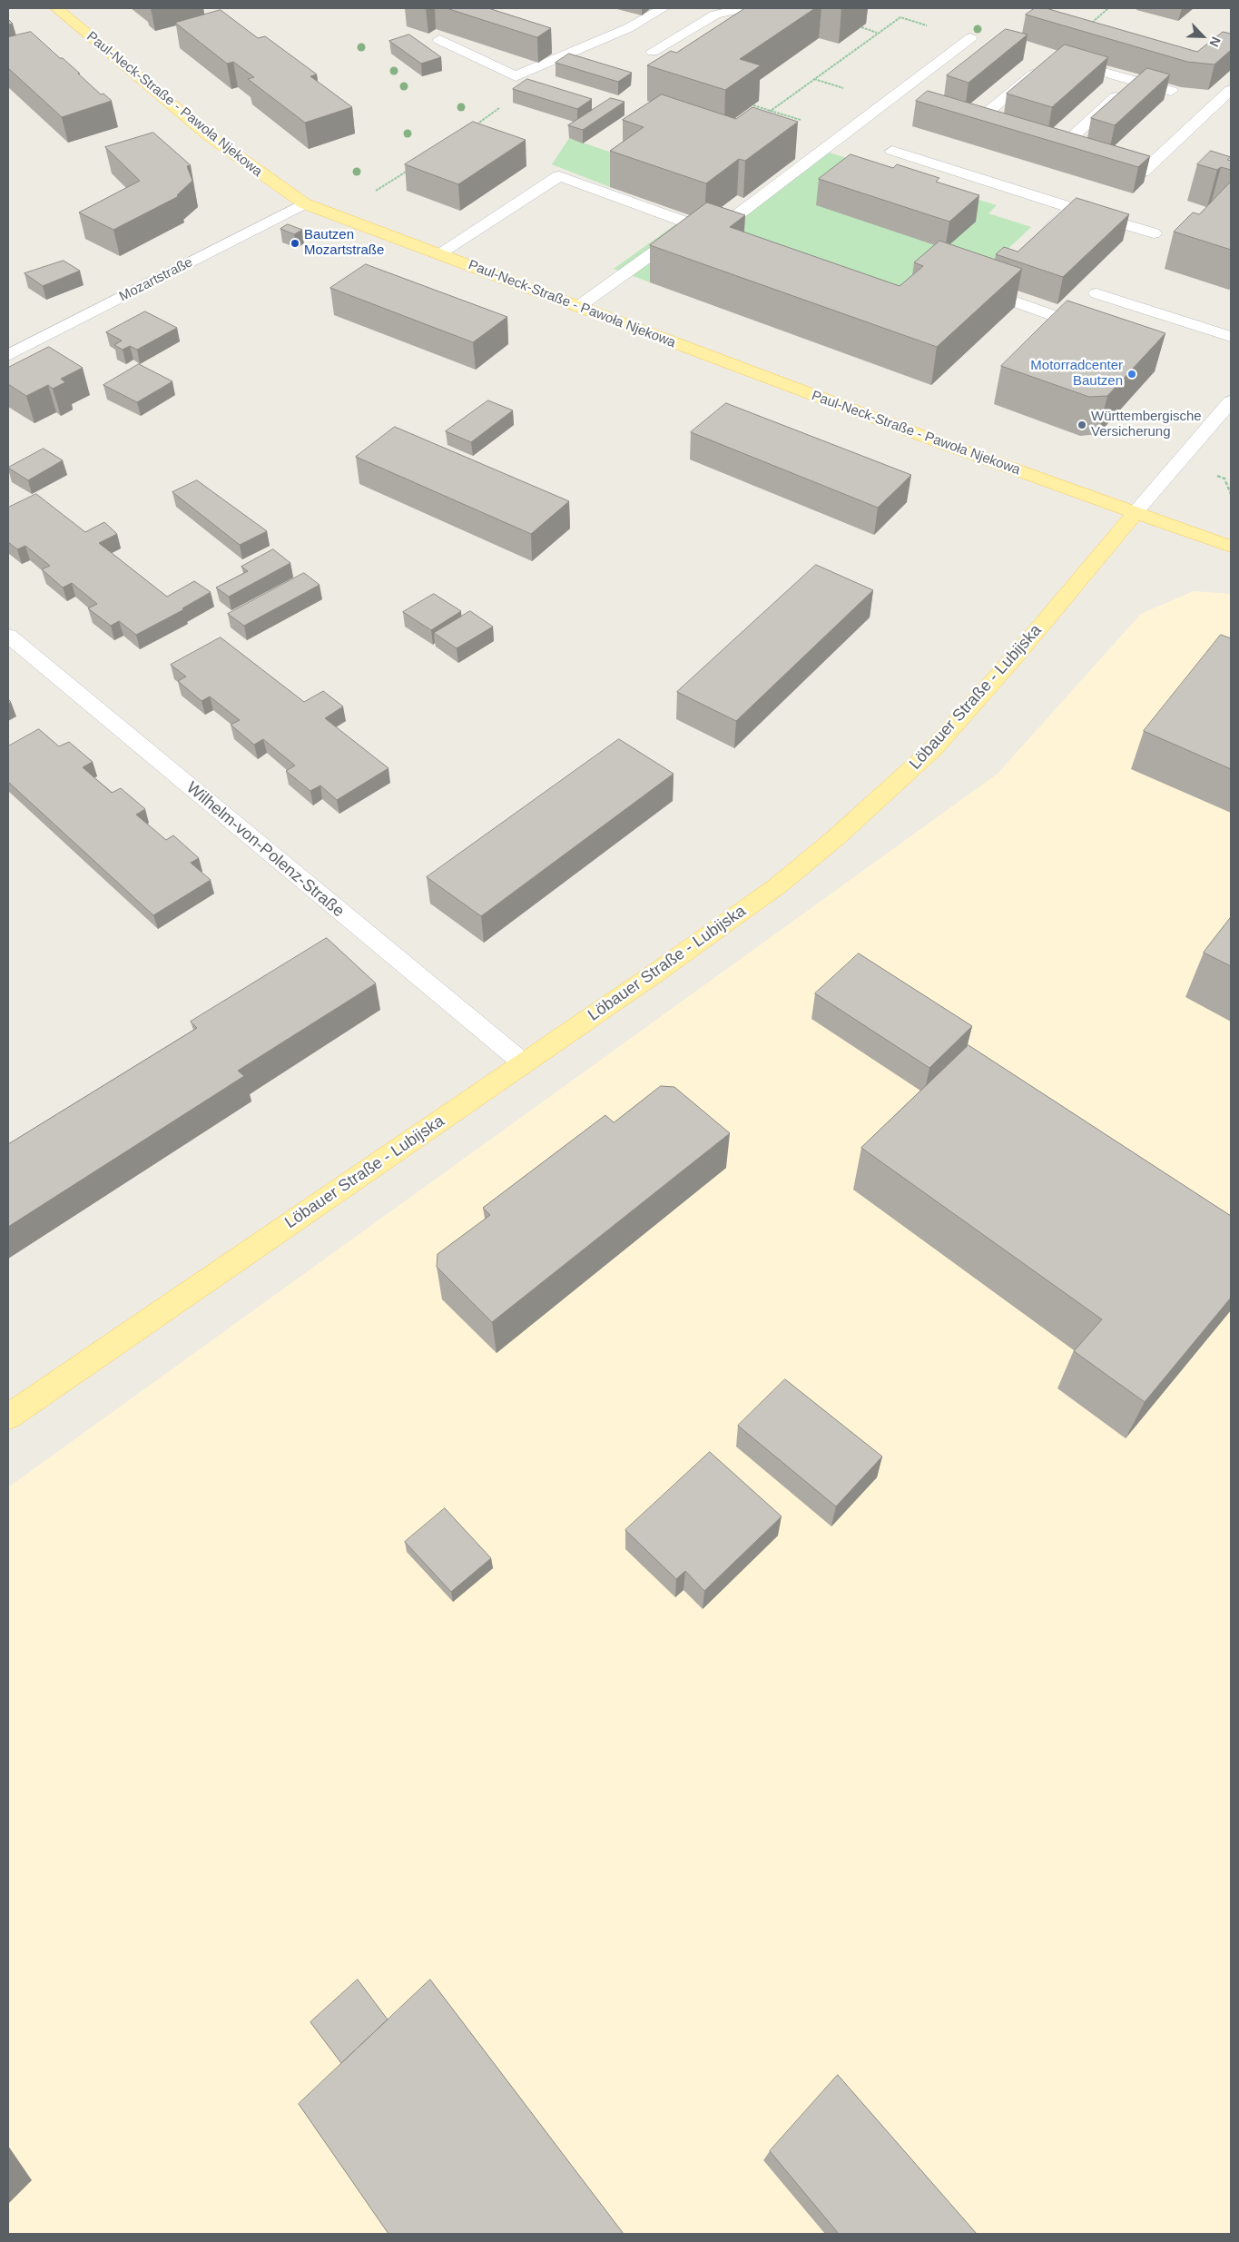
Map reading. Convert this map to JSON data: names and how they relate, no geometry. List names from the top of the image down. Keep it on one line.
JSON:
{"streets":{"main road":["Paul-Neck-Straße - Pawoła Njekowa","Löbauer Straße - Lubijska"],"street":["Mozartstraße","Wilhelm-von-Polenz-Straße"]},"crossings":[["Paul-Neck-Straße - Pawoła Njekowa","Mozartstraße"],["Paul-Neck-Straße - Pawoła Njekowa","Löbauer Straße - Lubijska"],["Löbauer Straße - Lubijska","Wilhelm-von-Polenz-Straße"]],"places":["Bautzen Mozartstraße","Motorradcenter Bautzen","Württembergische Versicherung"],"north":"bottom right"}
